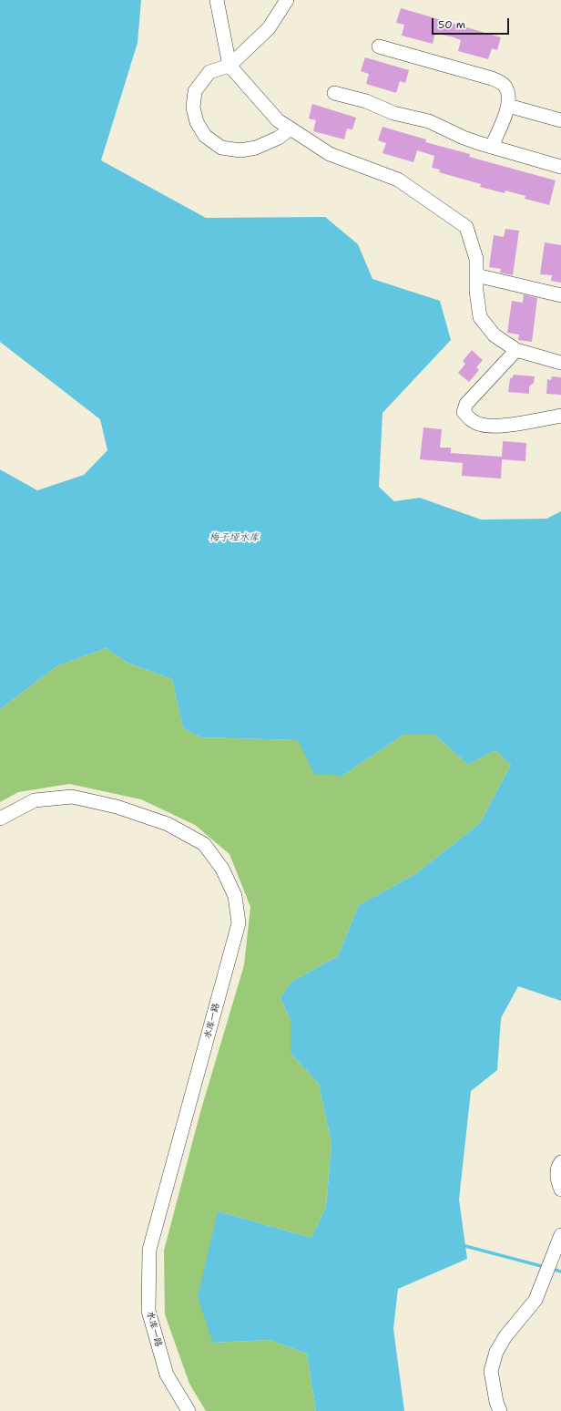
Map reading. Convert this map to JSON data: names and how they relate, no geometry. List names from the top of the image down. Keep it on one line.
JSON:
{"streets":{"street":["水库一路"]},"water":["梅子垭水库"],"scale_bar":"50 m"}
